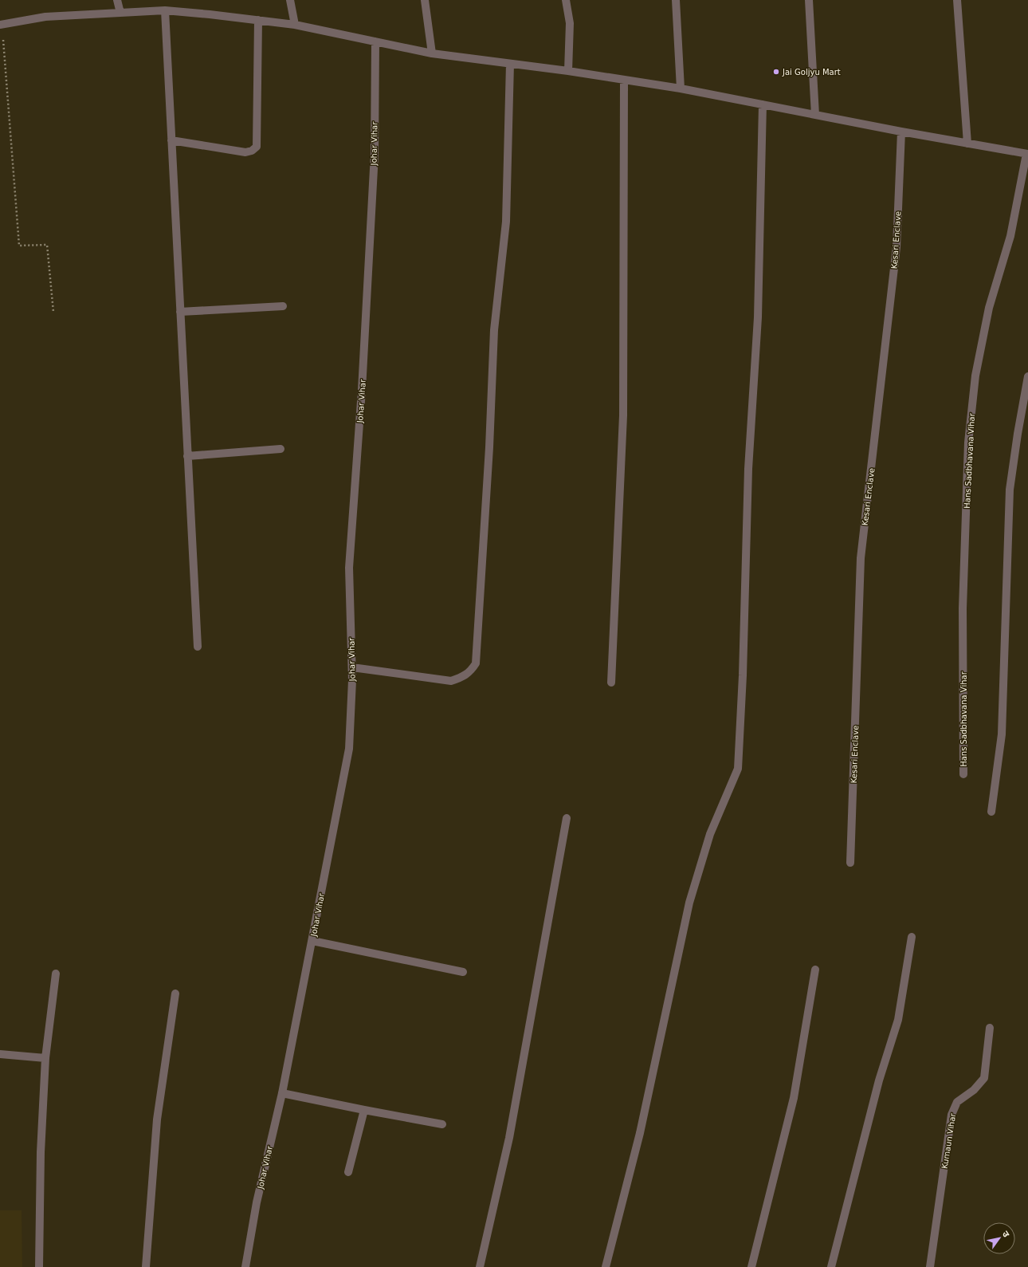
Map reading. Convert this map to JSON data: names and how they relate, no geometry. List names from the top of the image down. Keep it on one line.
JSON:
{"streets":{"street":["Johar Vihar","Kesari Enclave","Hans Sadbhavana Vihar","Kumaun Vihar"]},"places":["Jai Goljyu Mart"],"north":"top right"}
